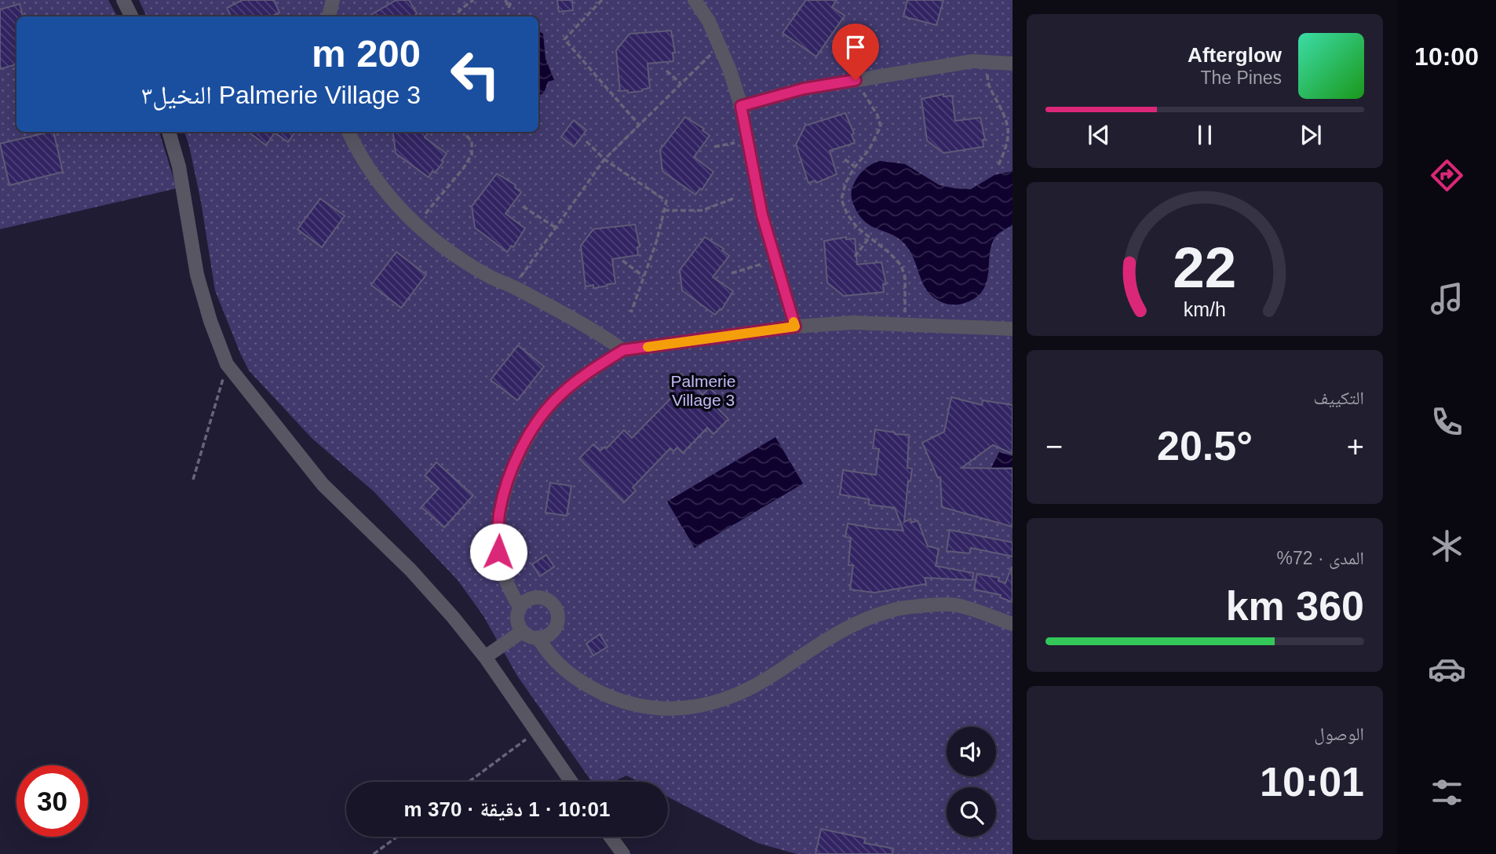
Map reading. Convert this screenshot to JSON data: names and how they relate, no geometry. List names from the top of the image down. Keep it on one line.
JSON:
{"parks":["Palmerie Village 3"],"page":{"tabs":"10:00","turn":["200 m","Palmerie Village 3 النخيل٣"],"song":["Afterglow","The Pines"],"tile":["التكييف",["المدى · 72%","360 km"],["الوصول","10:01"]],"heat":["−","20.5°","+"],"limit":"30","trip":"10:01 · 1 دقيقة · 370 m","gauge":["22","km/h"]}}
